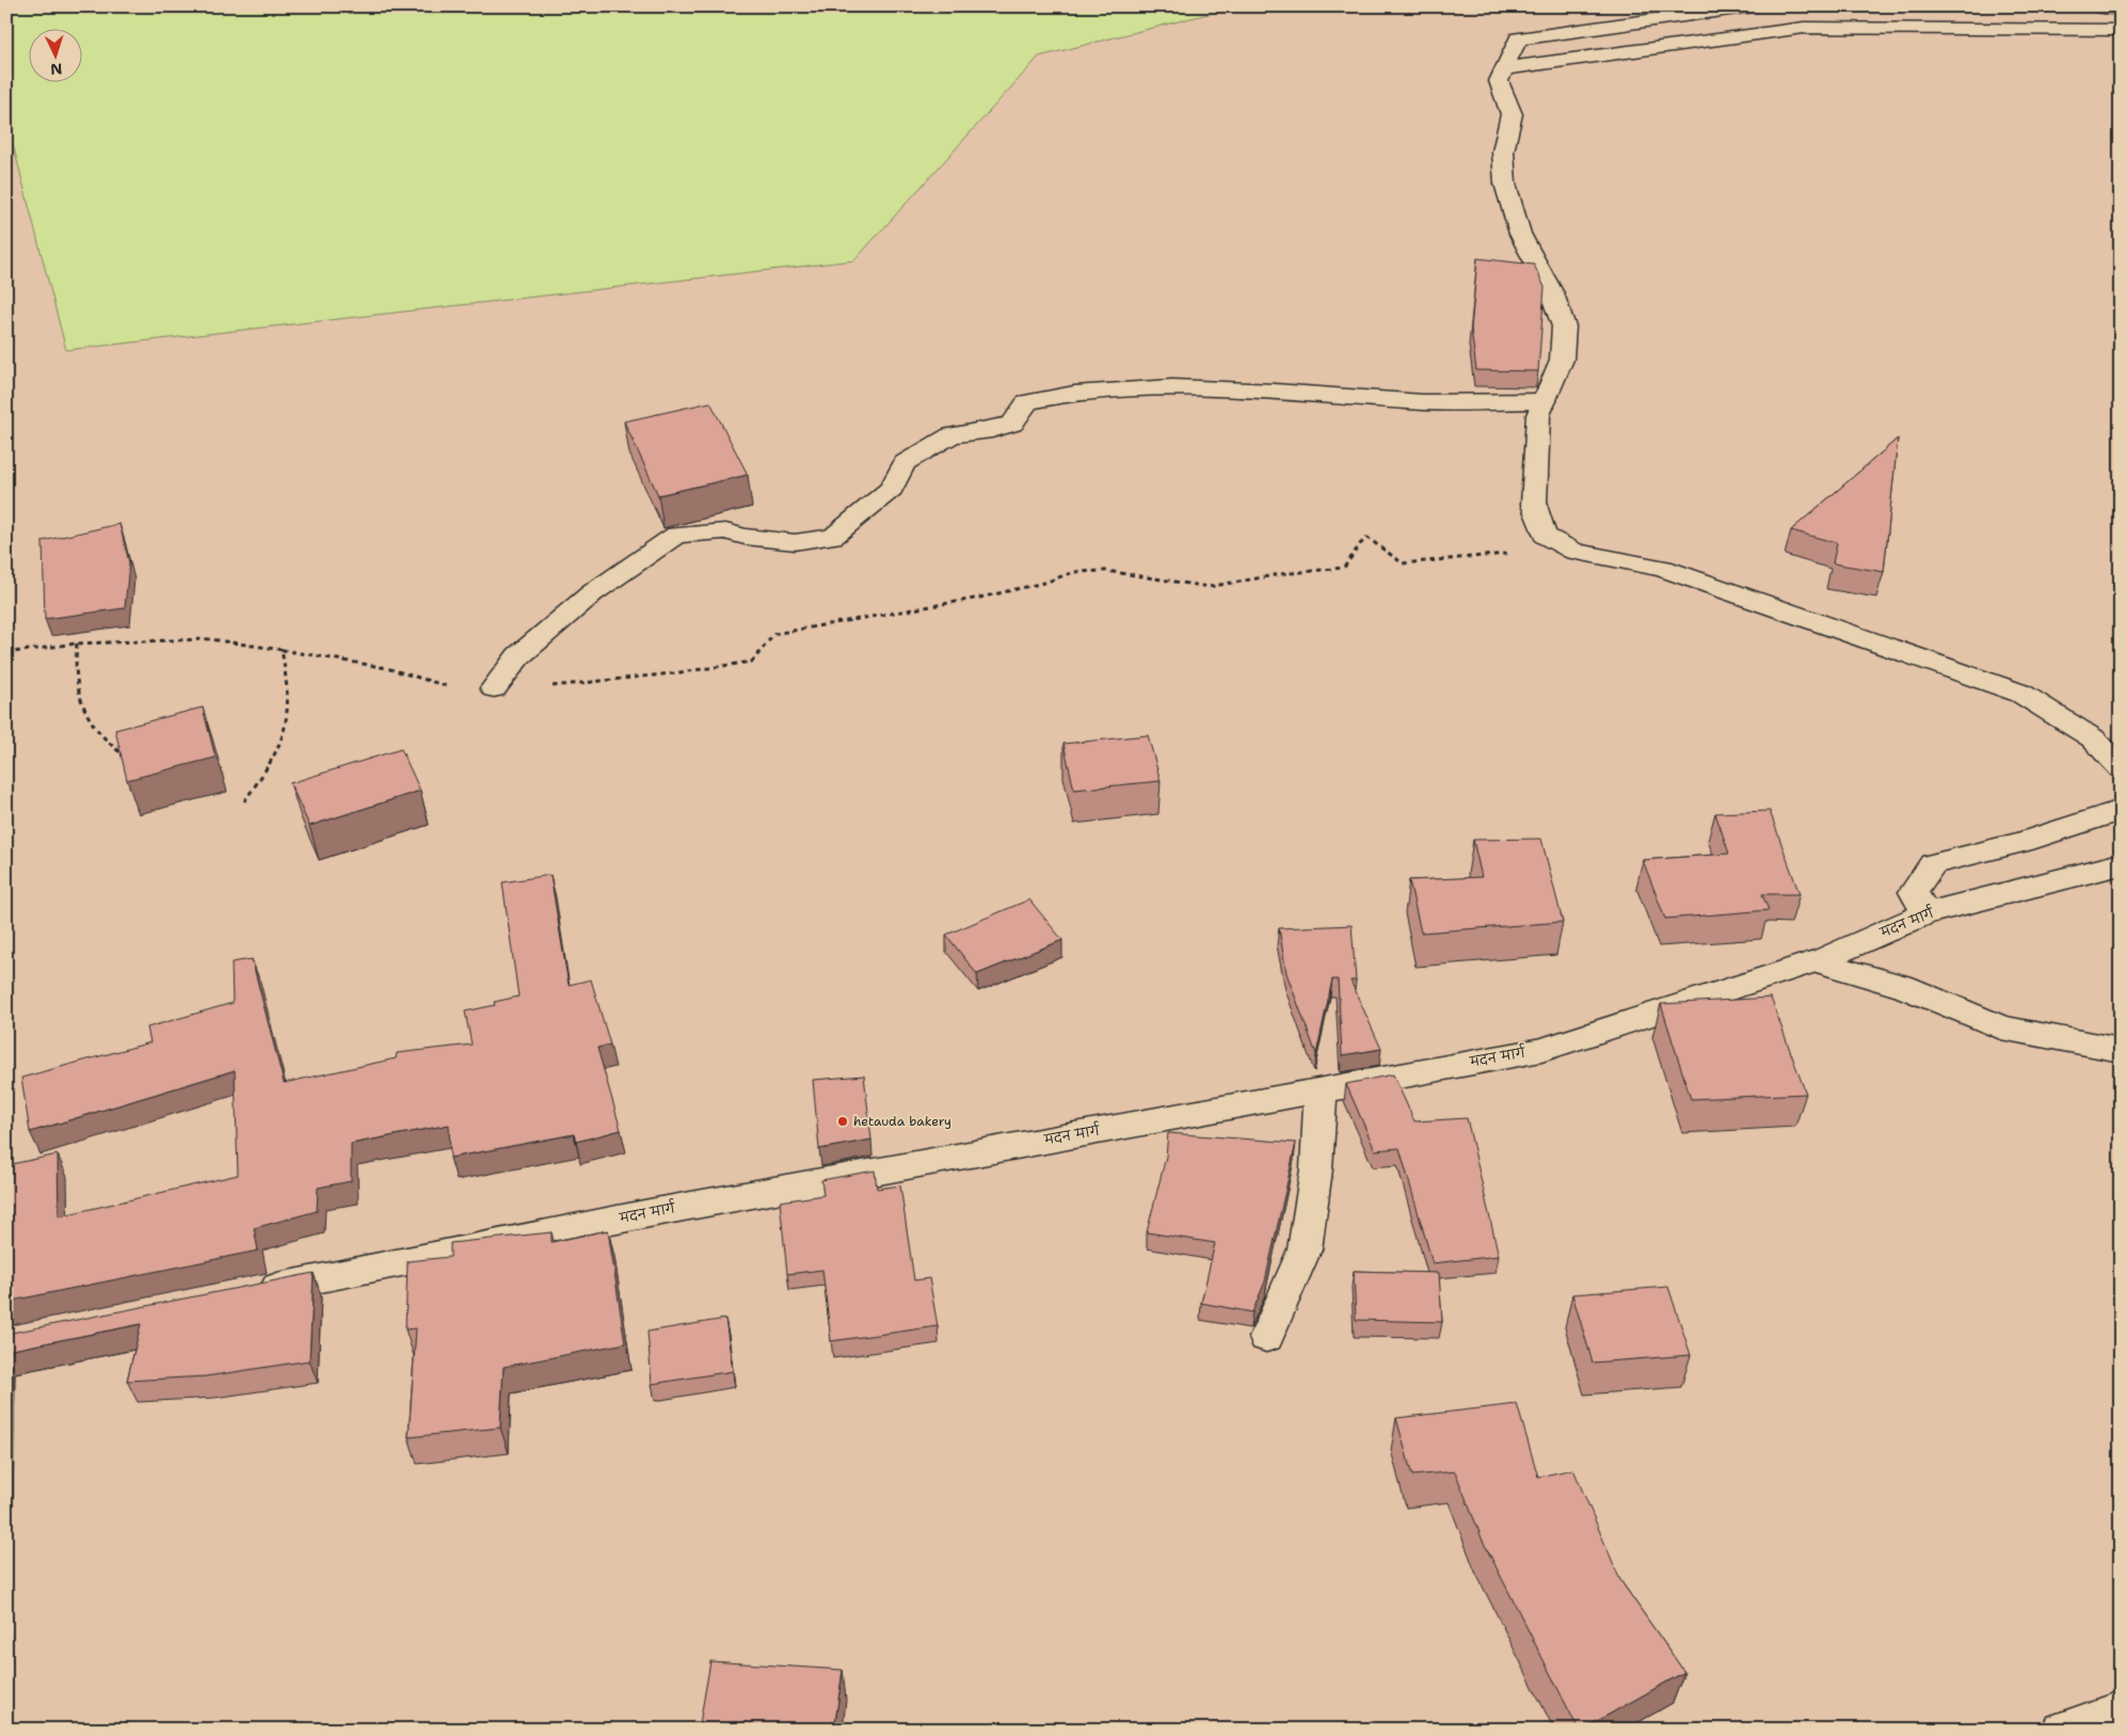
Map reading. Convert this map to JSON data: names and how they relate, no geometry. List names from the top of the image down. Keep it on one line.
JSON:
{"streets":{"street":["मदन मार्ग"]},"places":["hetauda bakery"],"north":"bottom"}
